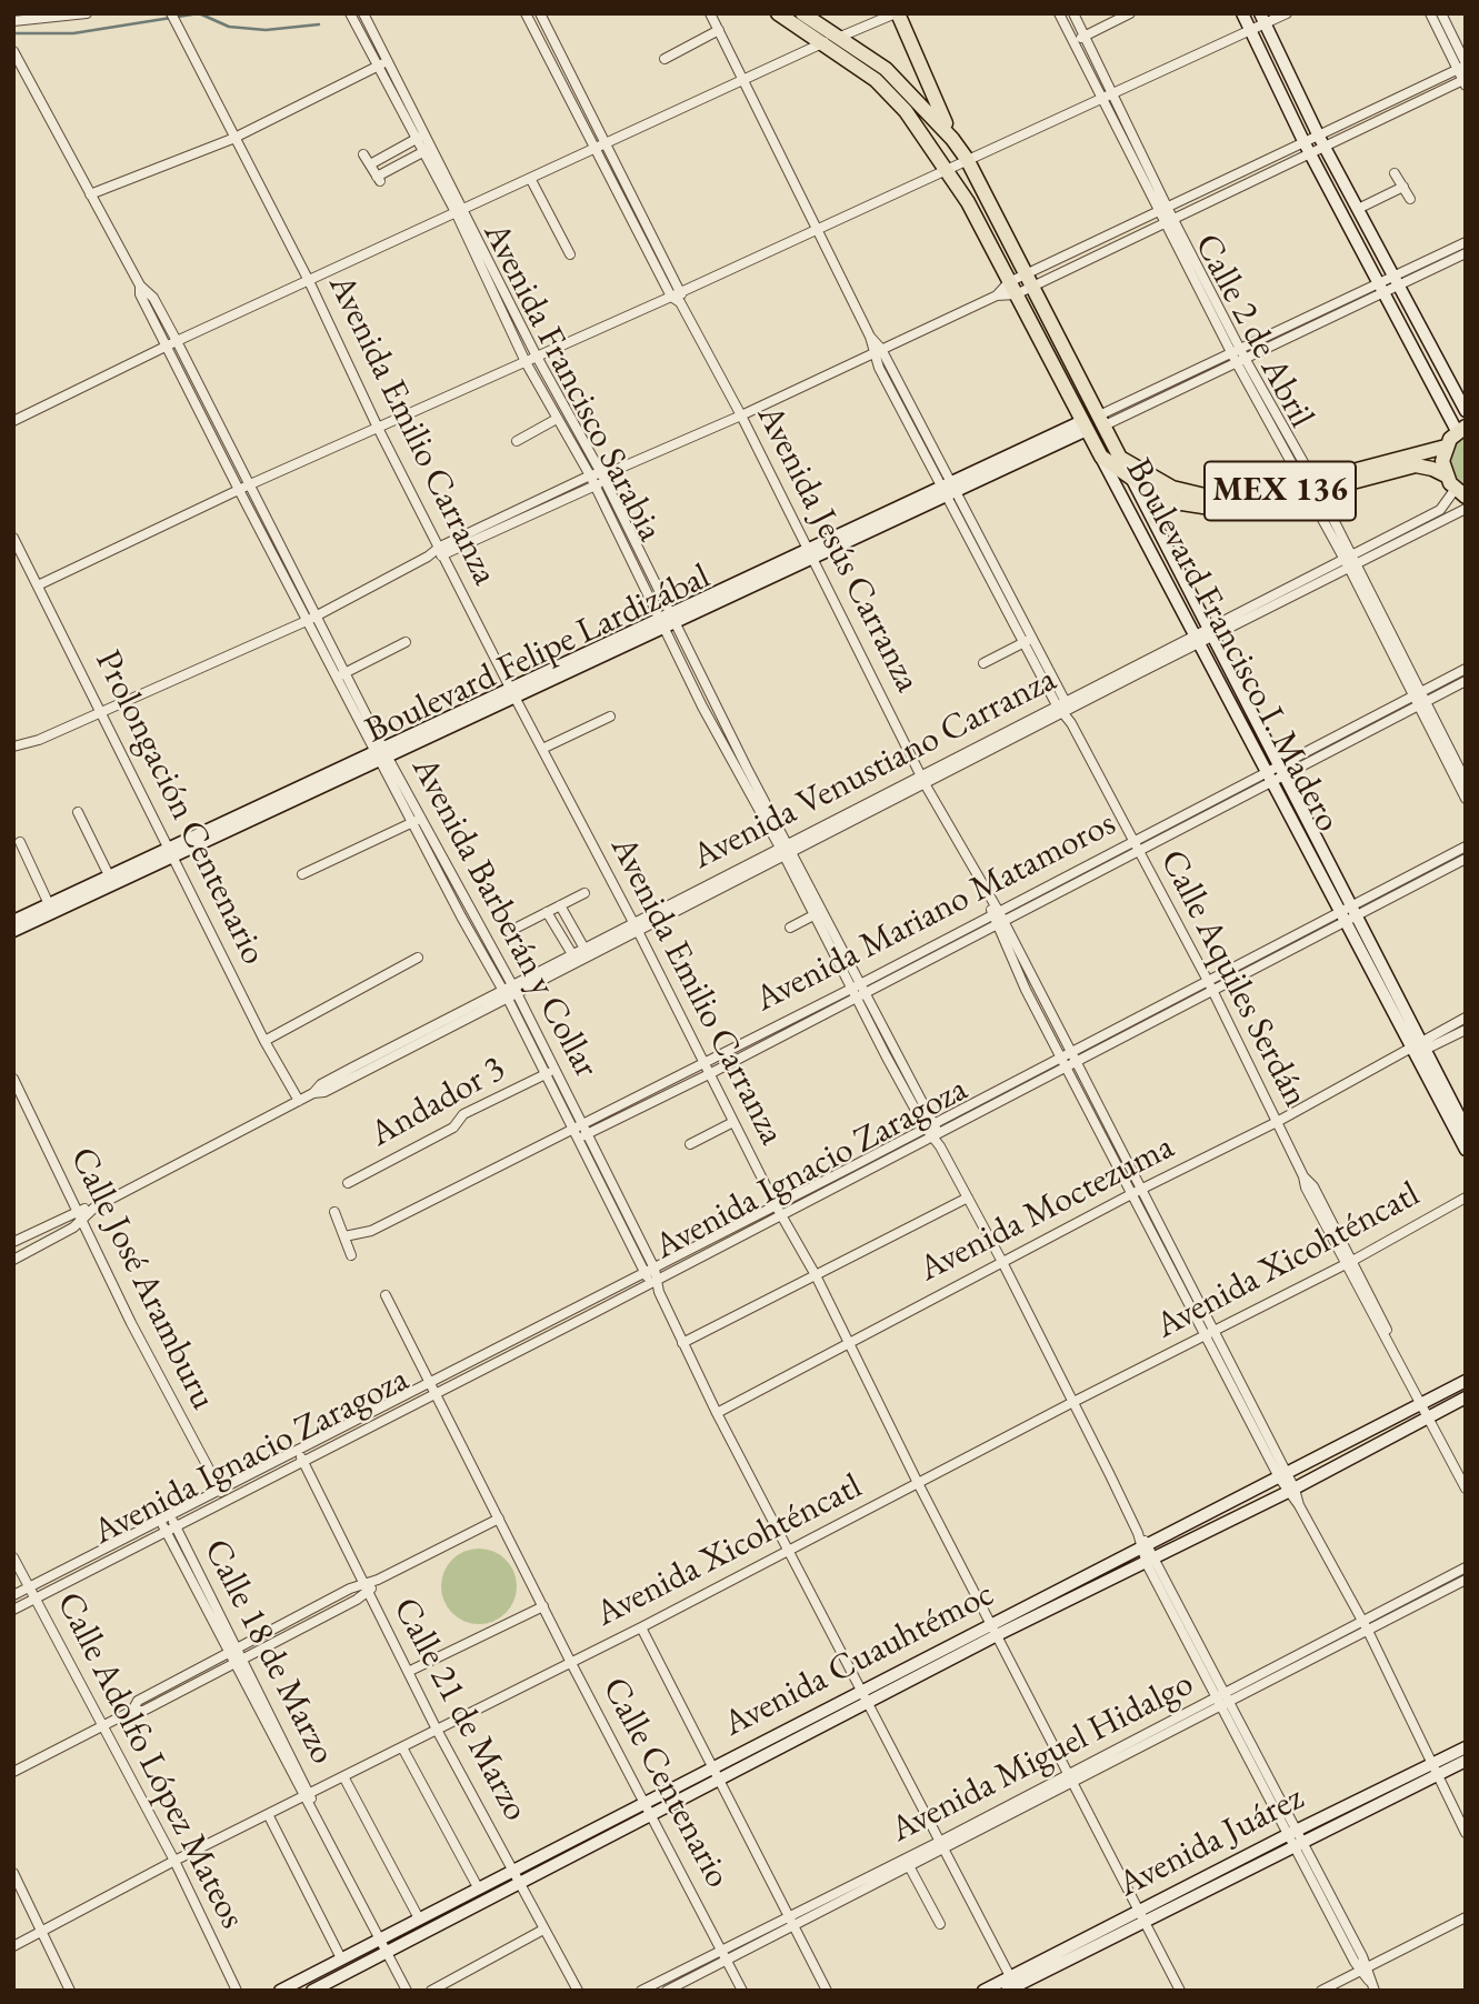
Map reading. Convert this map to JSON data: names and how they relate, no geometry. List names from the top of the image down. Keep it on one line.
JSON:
{"streets":{"main road":["MEX 136","Boulevard Francisco I. Madero","Boulevard Felipe Lardizábal","Avenida Cuauhtémoc","Avenida Juárez"],"street":["Calle 2 de Abril","Avenida Francisco Sarabia","Avenida Emilio Carranza","Avenida Jesús Carranza","Avenida Venustiano Carranza","Prolongación Centenario","Avenida Mariano Matamoros","Avenida Barberán y Collar","Calle Aquiles Serdán","Andador 3","Avenida Ignacio Zaragoza","Avenida Moctezuma","Avenida Xicohténcatl","Calle José Aramburu","Calle 18 de Marzo","Calle 21 de Marzo","Avenida Miguel Hidalgo","Calle Adolfo López Mateos","Calle Centenario"]},"crossings":[["Calle 2 de Abril","MEX 136"],["Calle 2 de Abril","Avenida Venustiano Carranza"],["Calle 2 de Abril","Avenida Mariano Matamoros"],["Avenida Francisco Sarabia","Boulevard Felipe Lardizábal"],["Avenida Francisco Sarabia","Avenida Venustiano Carranza"],["Avenida Francisco Sarabia","Avenida Mariano Matamoros"],["Avenida Francisco Sarabia","Avenida Ignacio Zaragoza"],["Avenida Francisco Sarabia","Avenida Moctezuma"],["Avenida Francisco Sarabia","Avenida Xicohténcatl"],["Avenida Francisco Sarabia","Avenida Cuauhtémoc"],["Avenida Francisco Sarabia","Avenida Miguel Hidalgo"],["Avenida Francisco Sarabia","Avenida Juárez"],["Avenida Emilio Carranza","Boulevard Felipe Lardizábal"],["Avenida Emilio Carranza","Avenida Venustiano Carranza"],["Avenida Emilio Carranza","Avenida Mariano Matamoros"],["Avenida Emilio Carranza","Avenida Ignacio Zaragoza"],["Avenida Emilio Carranza","Avenida Moctezuma"],["Avenida Emilio Carranza","Avenida Xicohténcatl"],["Avenida Emilio Carranza","Avenida Cuauhtémoc"],["Avenida Emilio Carranza","Avenida Miguel Hidalgo"],["Avenida Emilio Carranza","Avenida Juárez"],["MEX 136","Boulevard Francisco I. Madero"],["Avenida Jesús Carranza","Boulevard Felipe Lardizábal"],["Avenida Jesús Carranza","Avenida Venustiano Carranza"],["Avenida Jesús Carranza","Avenida Mariano Matamoros"],["Avenida Jesús Carranza","Avenida Ignacio Zaragoza"],["Avenida Jesús Carranza","Avenida Moctezuma"],["Avenida Jesús Carranza","Avenida Xicohténcatl"],["Avenida Jesús Carranza","Avenida Cuauhtémoc"],["Avenida Jesús Carranza","Avenida Miguel Hidalgo"],["Avenida Jesús Carranza","Avenida Juárez"],["Boulevard Francisco I. Madero","Boulevard Felipe Lardizábal"],["Boulevard Francisco I. Madero","Avenida Venustiano Carranza"],["Boulevard Francisco I. Madero","Avenida Mariano Matamoros"],["Boulevard Francisco I. Madero","Avenida Ignacio Zaragoza"],["Boulevard Francisco I. Madero","Avenida Moctezuma"],["Boulevard Felipe Lardizábal","Prolongación Centenario"],["Boulevard Felipe Lardizábal","Avenida Barberán y Collar"],["Boulevard Felipe Lardizábal","Calle Aquiles Serdán"],["Avenida Venustiano Carranza","Prolongación Centenario"],["Avenida Venustiano Carranza","Avenida Barberán y Collar"],["Avenida Venustiano Carranza","Calle Aquiles Serdán"],["Avenida Venustiano Carranza","Calle José Aramburu"],["Avenida Mariano Matamoros","Avenida Barberán y Collar"],["Avenida Mariano Matamoros","Calle Aquiles Serdán"],["Avenida Barberán y Collar","Andador 3"],["Avenida Barberán y Collar","Avenida Ignacio Zaragoza"],["Avenida Barberán y Collar","Avenida Moctezuma"],["Avenida Barberán y Collar","Avenida Xicohténcatl"],["Avenida Barberán y Collar","Avenida Cuauhtémoc"],["Avenida Barberán y Collar","Avenida Miguel Hidalgo"],["Avenida Barberán y Collar","Avenida Juárez"],["Calle Aquiles Serdán","Avenida Ignacio Zaragoza"],["Calle Aquiles Serdán","Avenida Moctezuma"],["Calle Aquiles Serdán","Avenida Xicohténcatl"],["Calle Aquiles Serdán","Avenida Cuauhtémoc"],["Avenida Ignacio Zaragoza","Calle José Aramburu"],["Avenida Ignacio Zaragoza","Calle 18 de Marzo"],["Avenida Ignacio Zaragoza","Calle 21 de Marzo"],["Avenida Ignacio Zaragoza","Calle Adolfo López Mateos"],["Avenida Ignacio Zaragoza","Calle Centenario"],["Avenida Xicohténcatl","Calle 18 de Marzo"],["Avenida Xicohténcatl","Calle 21 de Marzo"],["Avenida Xicohténcatl","Calle Adolfo López Mateos"],["Avenida Xicohténcatl","Calle Centenario"],["Calle 18 de Marzo","Avenida Cuauhtémoc"],["Avenida Cuauhtémoc","Calle 21 de Marzo"],["Avenida Cuauhtémoc","Calle Centenario"],["Avenida Miguel Hidalgo","Calle Centenario"]]}
